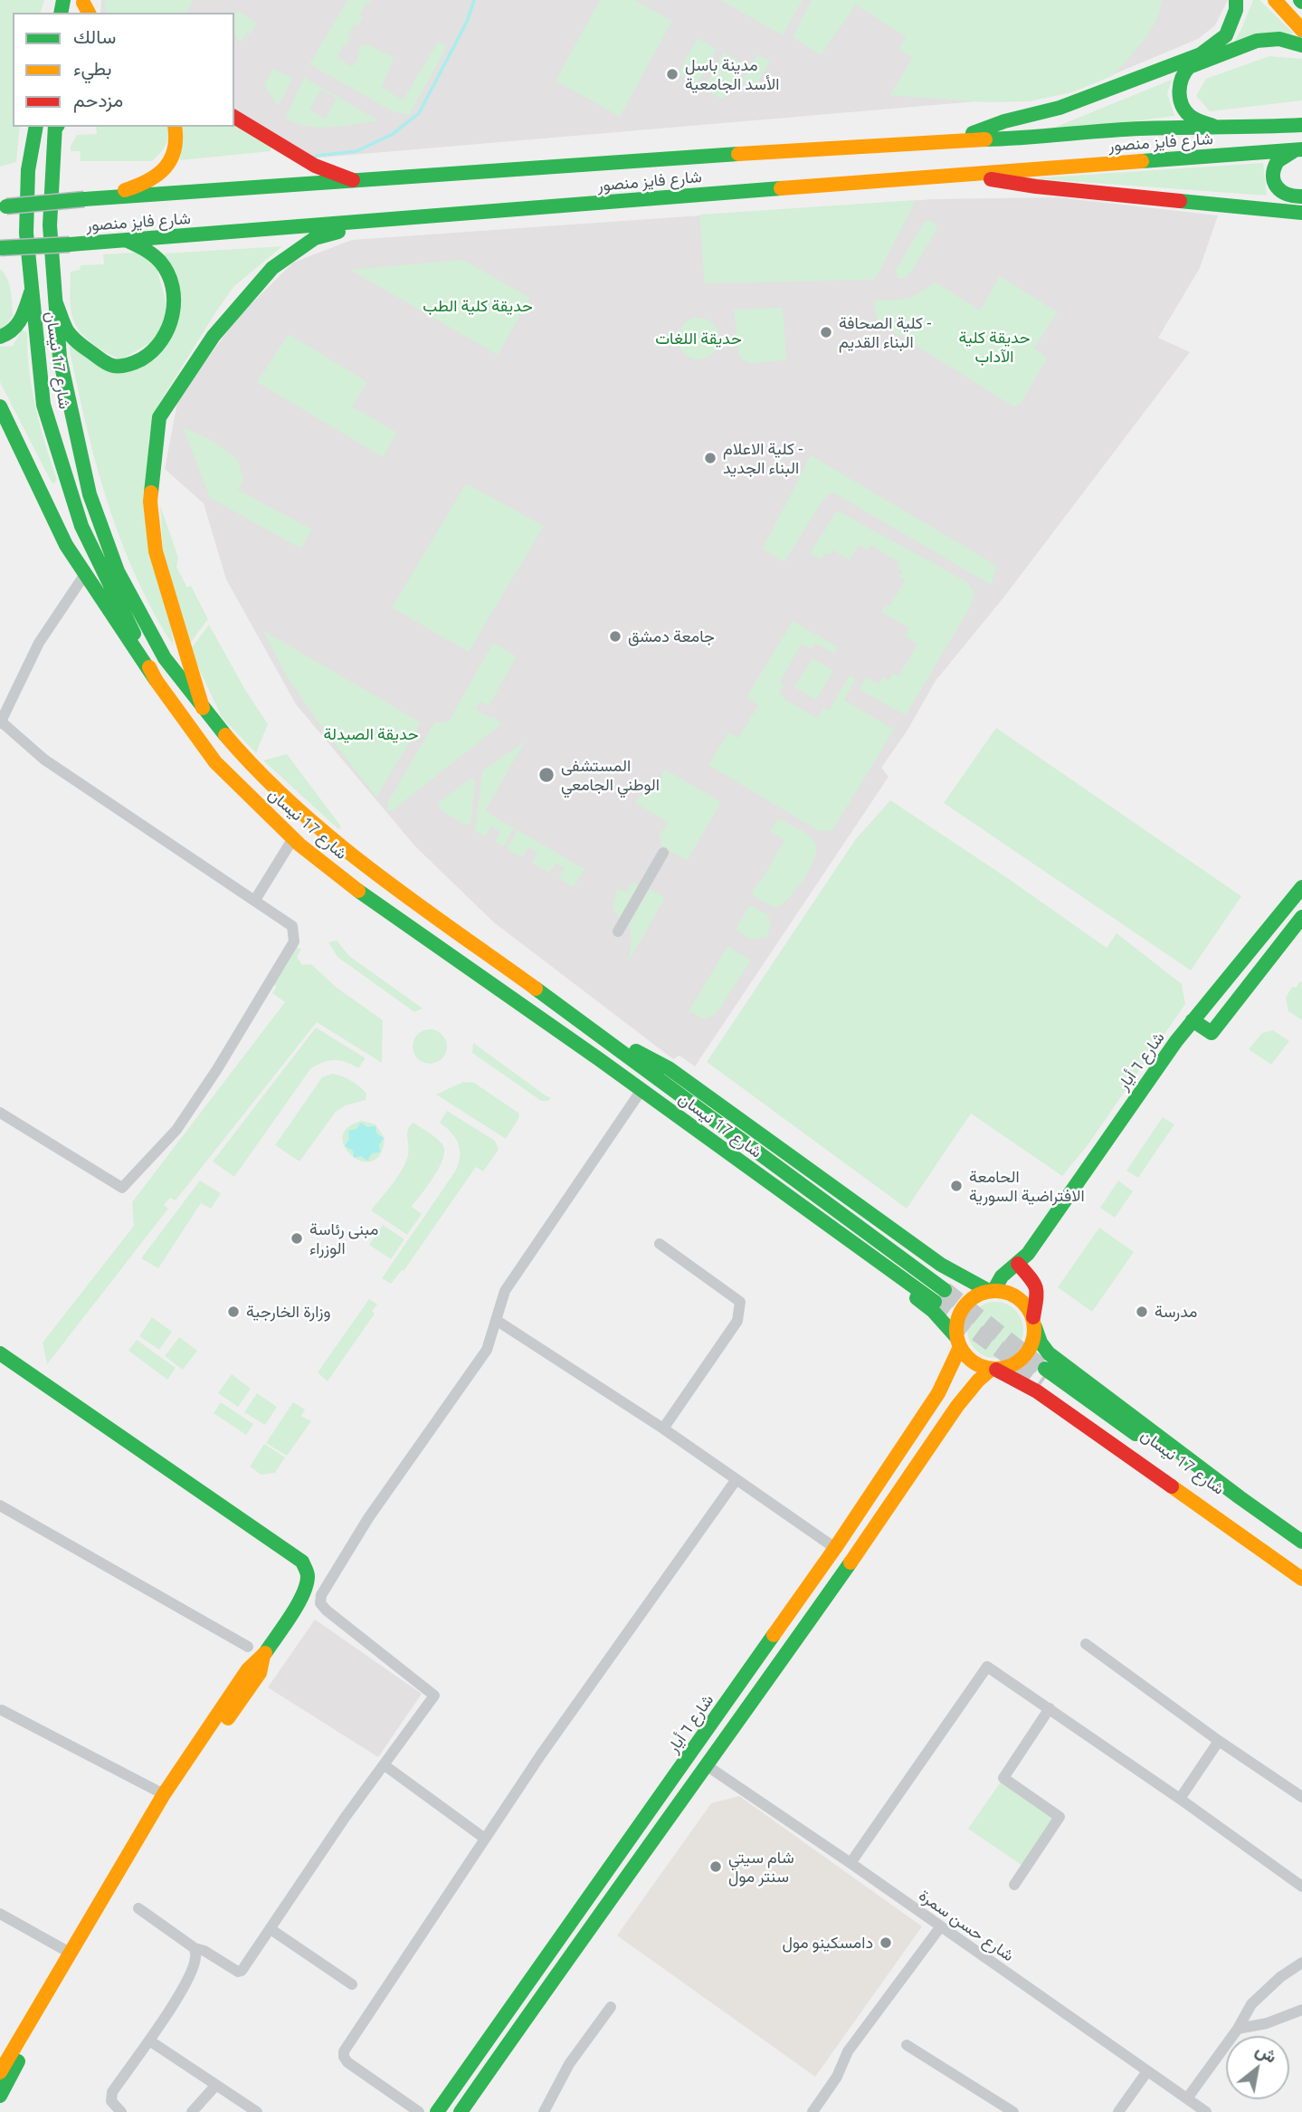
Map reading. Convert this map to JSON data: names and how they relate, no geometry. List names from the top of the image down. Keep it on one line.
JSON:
{"streets":{"main road":["شارع فايز منصور","شارع 17 نيسان","شارع ٦ أيار"],"street":["شارع حسن سمرة"]},"parks":["حديقة كلية الطب","حديقة كلية الآداب","حديقة اللغات","حديقة الصيدلة"],"places":["مدينة باسل الأسد الجامعية","كلية الصحافة - البناء القديم","كلية الاعلام - البناء الجديد","جامعة دمشق","المستشفى الوطني الجامعي","الحامعة الافتراضية السورية","مبنى رئاسة الوزراء","وزارة الخارجية","مدرسة","شام سيتي سنتر مول","دامسكينو مول"],"legend":["سالك","بطيء","مزدحم"],"north":"top right"}
